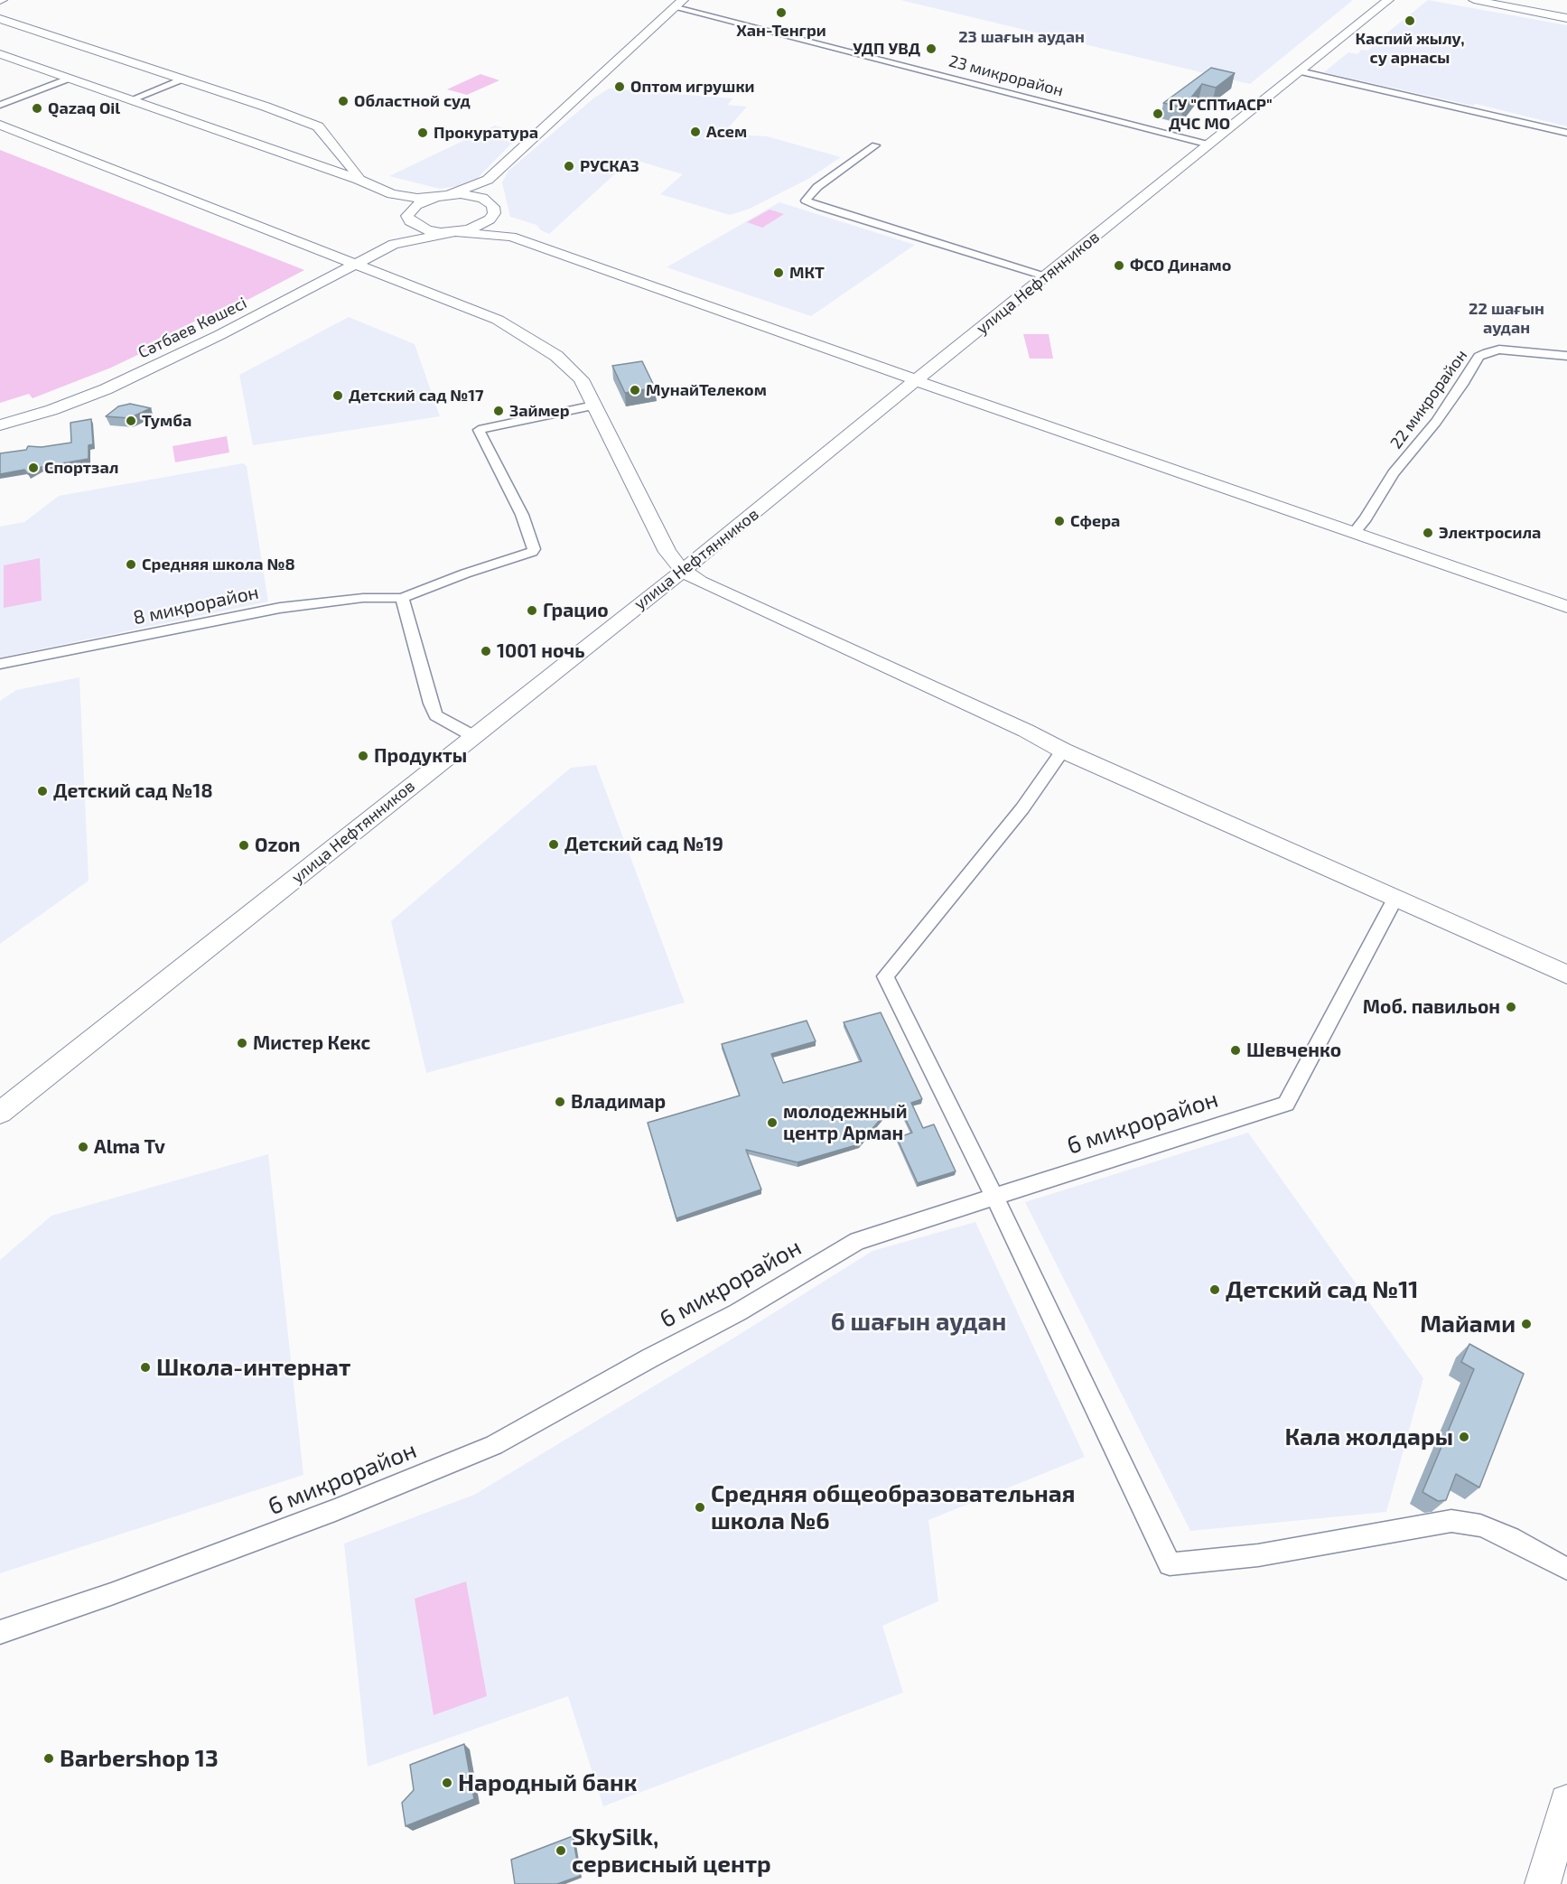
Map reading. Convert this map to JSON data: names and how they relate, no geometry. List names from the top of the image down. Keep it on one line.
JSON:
{"streets":{"street":["23 микрорайон","улица Нефтянников","Сәтбаев Көшесі","22 микрорайон","8 микрорайон","6 микрорайон"]},"crossings":[["23 микрорайон","улица Нефтянников"]],"districts":["23 шағын аудан","22 шағын аудан","6 шағын аудан"],"places":["Хан-Тенгри","Каспий жылу, су арнасы","УДП УВД","Оптом игрушки","Областной суд","Qazaq Oil","ГУ \"СПТиАСР\" ДЧС МО","Асем","Прокуратура","РУСКАЗ","ФСО Динамо","МКТ","МунайТелеком","Детский сад №17","Займер","Тумба","Спортзал","Сфера","Электросила","Средняя школа №8","Грацио","1001 ночь","Продукты","Детский сад №18","Детский сад №19","Ozon","Моб. павильон","Мистер Кекс","Шевченко","Владимар","молодежный центр Арман","Alma Tv","Детский сад №11","Майами","Школа-интернат","Кала жолдары","Средняя общеобразовательная школа №6","Barbershop 13","Народный банк","SkySilk, сервисный центр"]}
